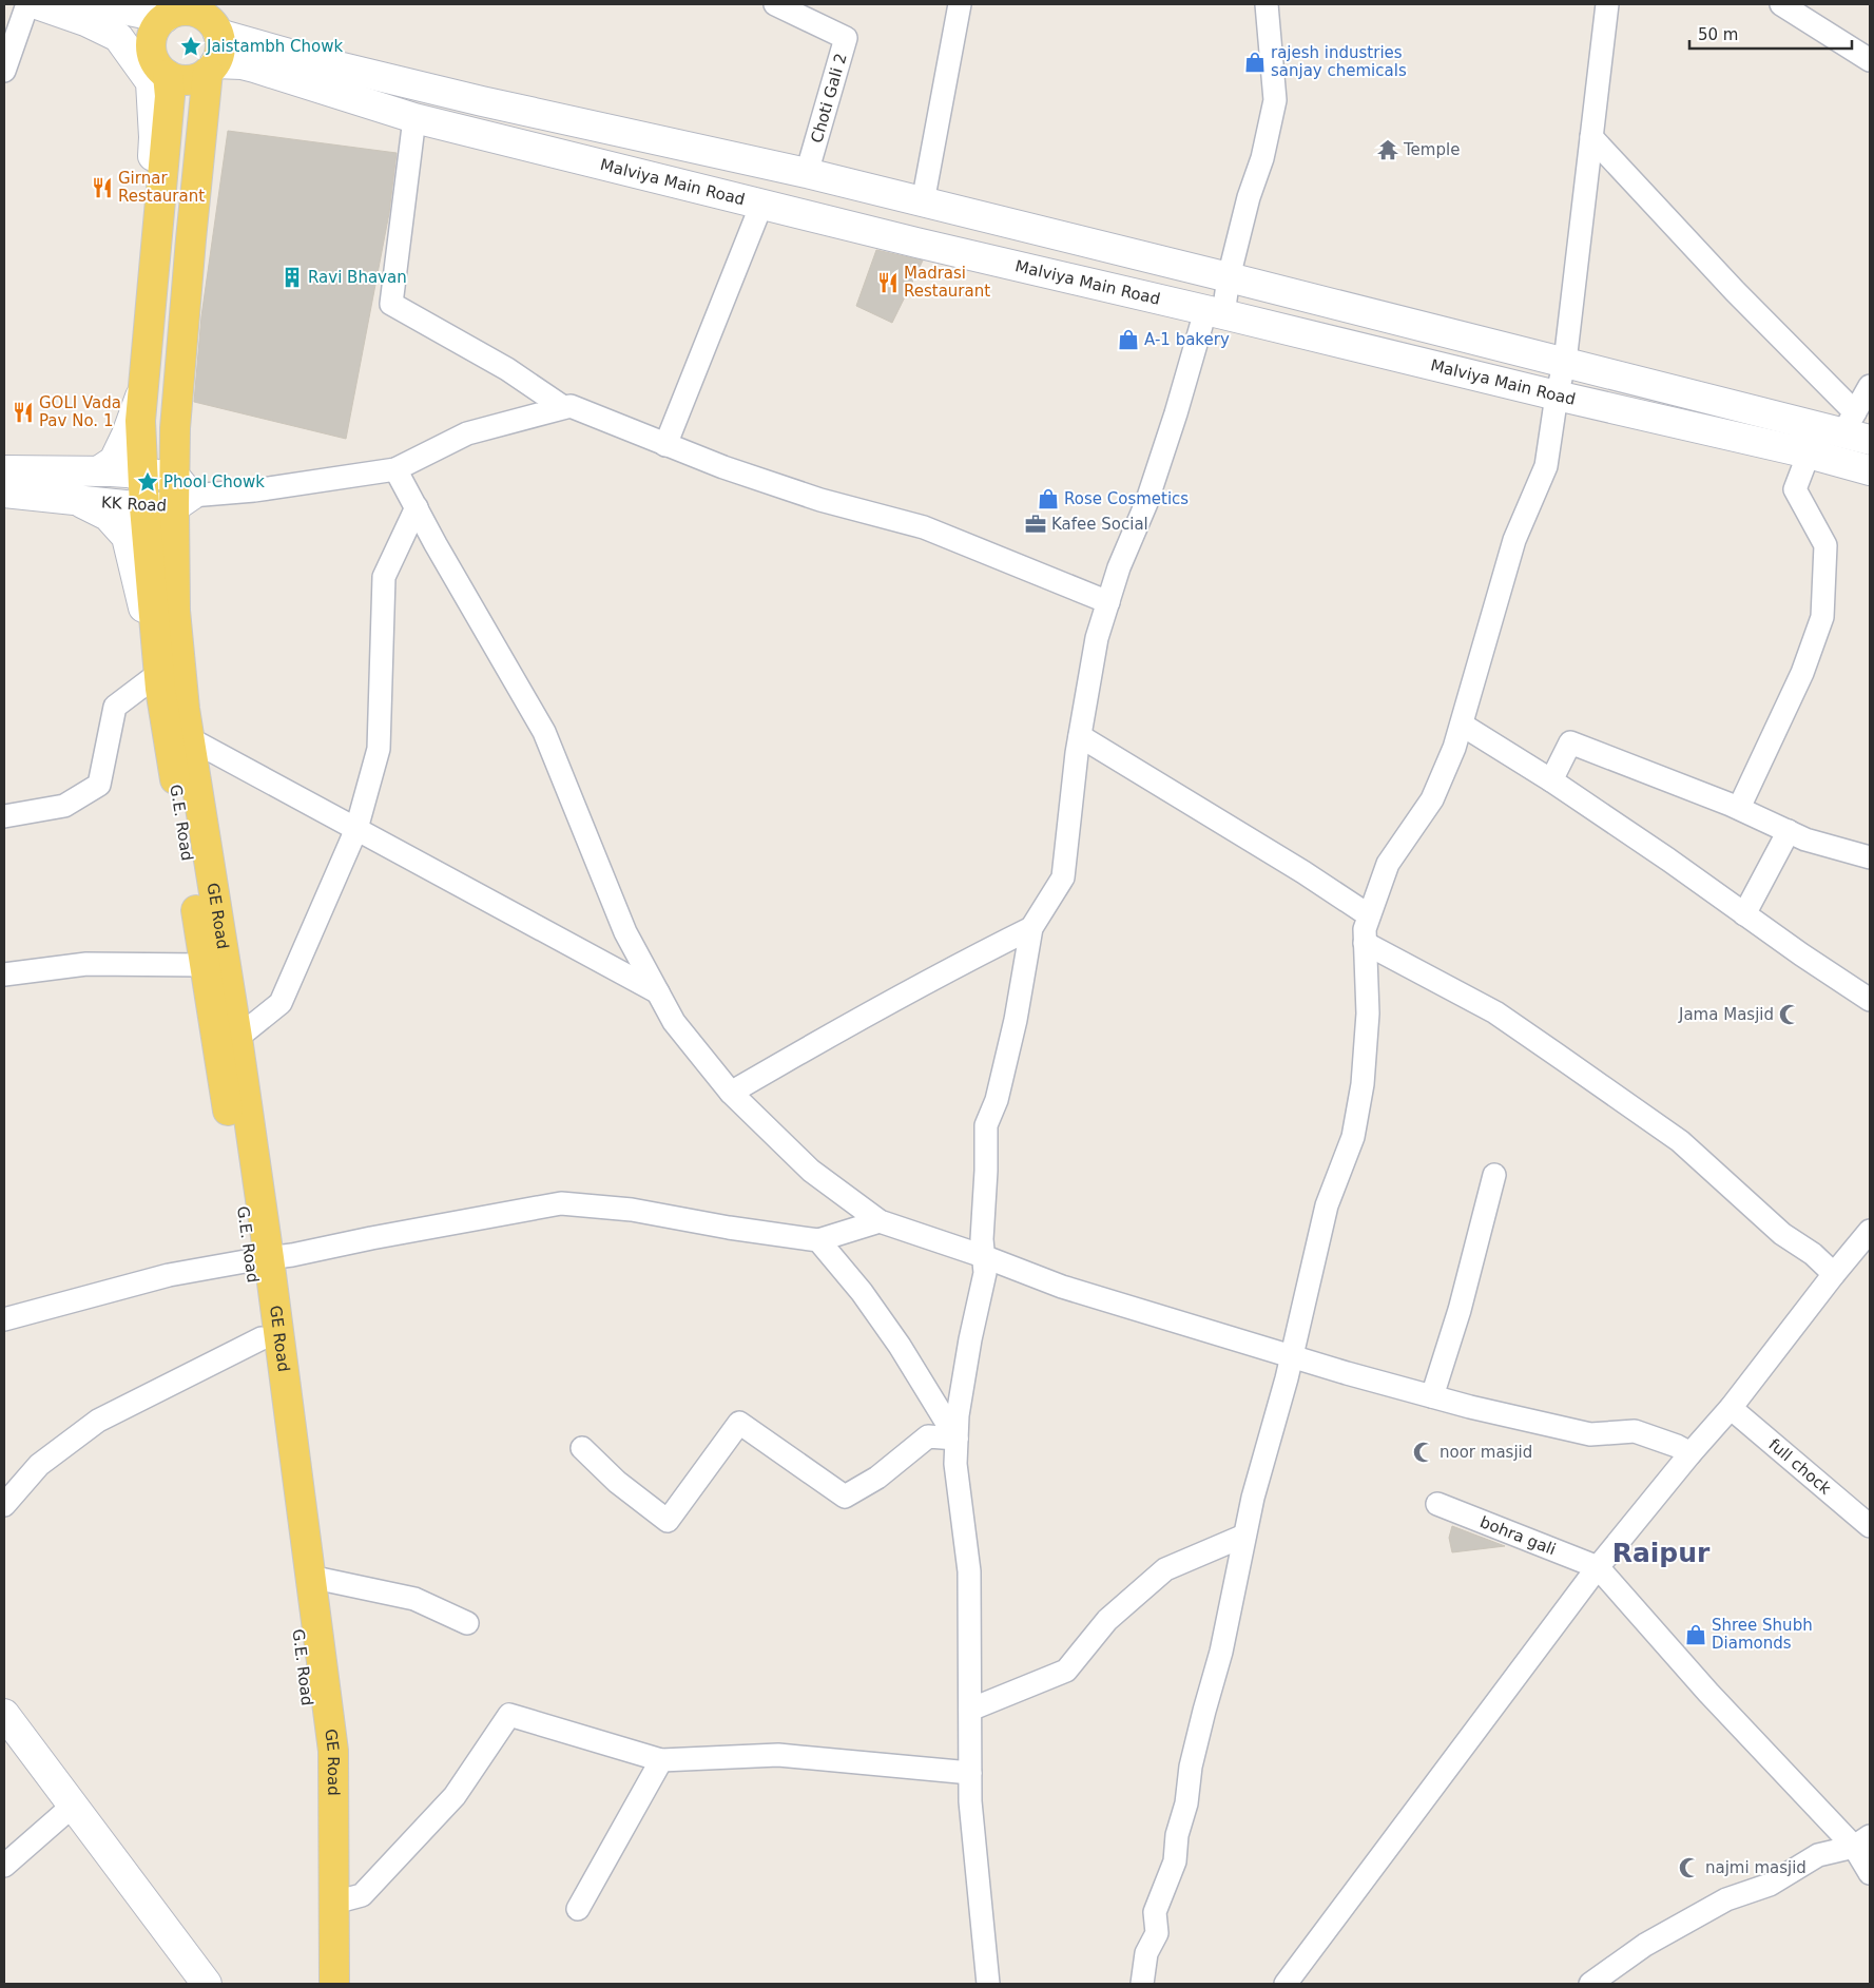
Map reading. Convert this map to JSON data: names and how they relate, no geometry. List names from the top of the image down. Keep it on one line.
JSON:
{"streets":{"main road":["G.E. Road","GE Road"],"street":["Choti Gali 2","Malviya Main Road","KK Road","full chock","bohra gali"]},"crossings":[["Malviya Main Road","G.E. Road"],["Malviya Main Road","GE Road"],["KK Road","G.E. Road"],["KK Road","GE Road"],["G.E. Road","GE Road"]],"districts":["Raipur"],"places":{"place":["Jaistambh Chowk","Phool Chowk"],"shop":["rajesh industries sanjay chemicals","A-1 bakery","Rose Cosmetics","Shree Shubh Diamonds"],"temple":["Temple"],"restaurant":["Girnar Restaurant","Madrasi Restaurant","GOLI Vada Pav No. 1"],"building":["Ravi Bhavan"],"office":["Kafee Social"],"mosque":["Jama Masjid","noor masjid","najmi masjid"]},"scale_bar":"50 m"}
